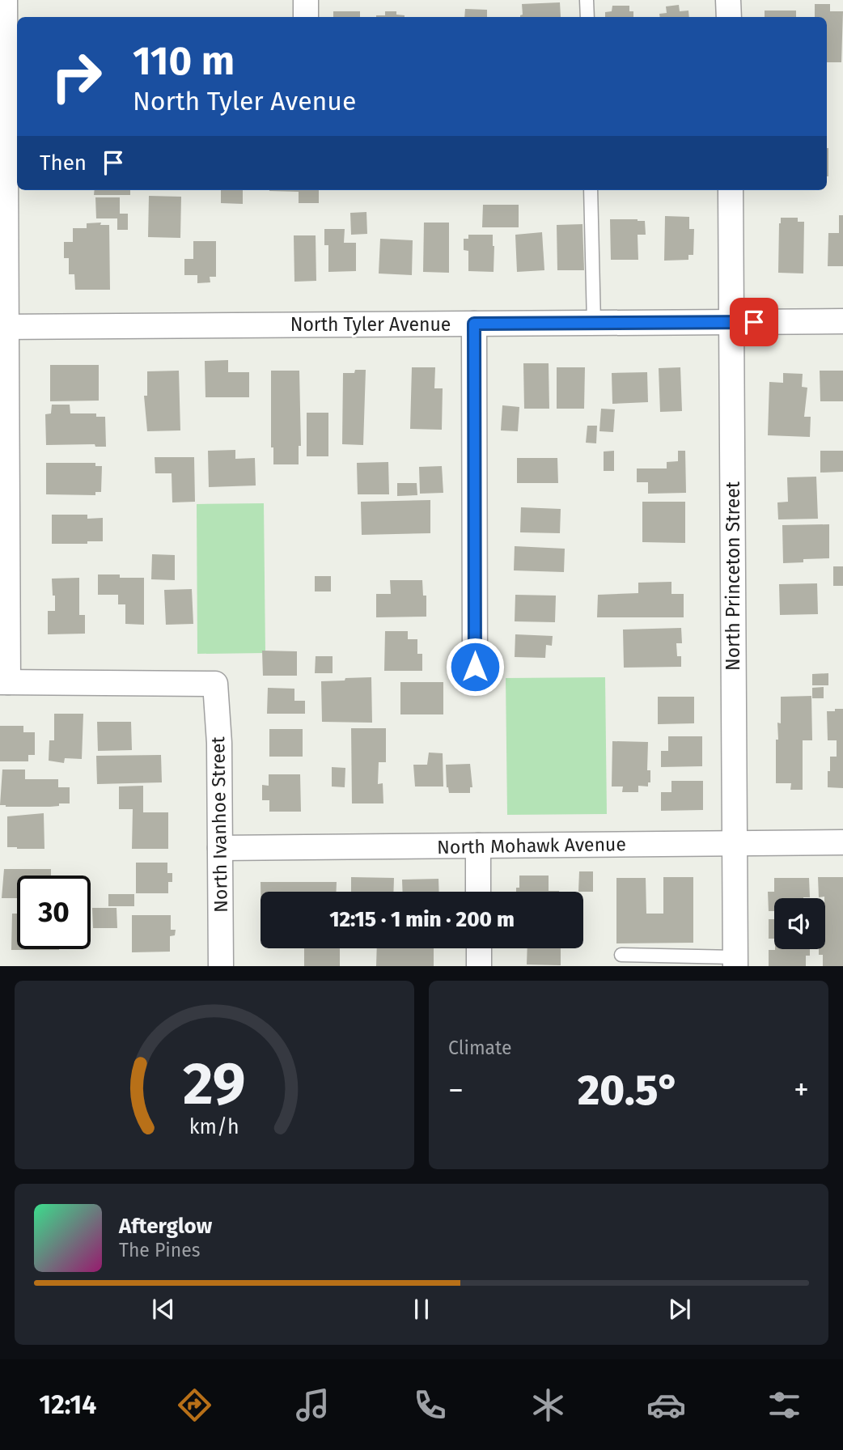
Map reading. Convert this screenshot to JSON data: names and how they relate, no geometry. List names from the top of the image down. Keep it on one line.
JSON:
{"streets":{"street":["North Tyler Avenue","North Princeton Street","North Ivanhoe Street","North Mohawk Avenue"]},"crossings":[["North Tyler Avenue","North Princeton Street"],["North Princeton Street","North Mohawk Avenue"],["North Ivanhoe Street","North Mohawk Avenue"]],"page":{"turn":["110 m","North Tyler Avenue"],"then":"Then","limit":"30","trip":"12:15 · 1 min · 200 m","tile":"Climate","heat":["−","20.5°","+"],"song":["Afterglow","The Pines"],"tabs":"12:14","gauge":["29","km/h"]}}
